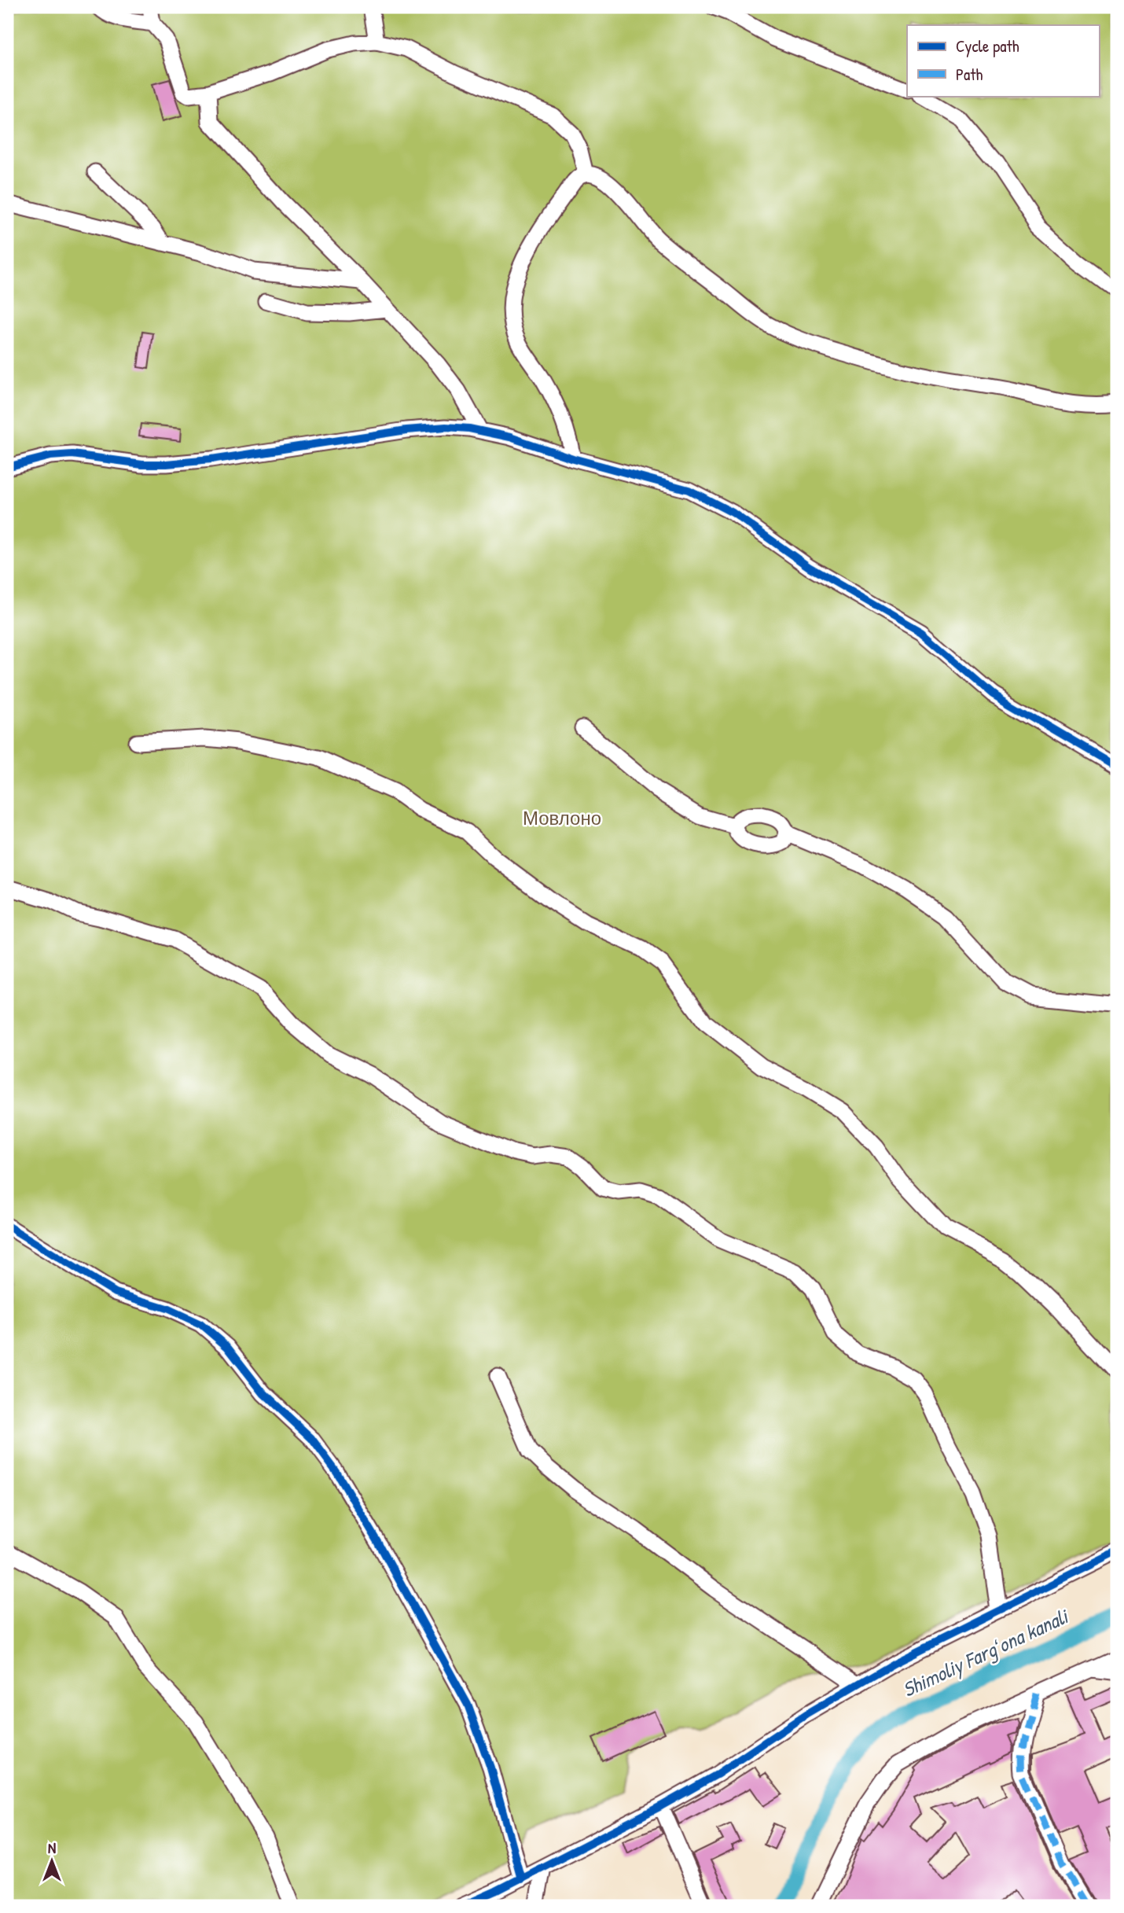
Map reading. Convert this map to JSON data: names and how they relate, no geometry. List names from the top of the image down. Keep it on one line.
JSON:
{"water":["Shimoliy Fargʻona kanali"],"parks":["Мовлоно"],"legend":["Cycle path","Path"],"north":"top"}
